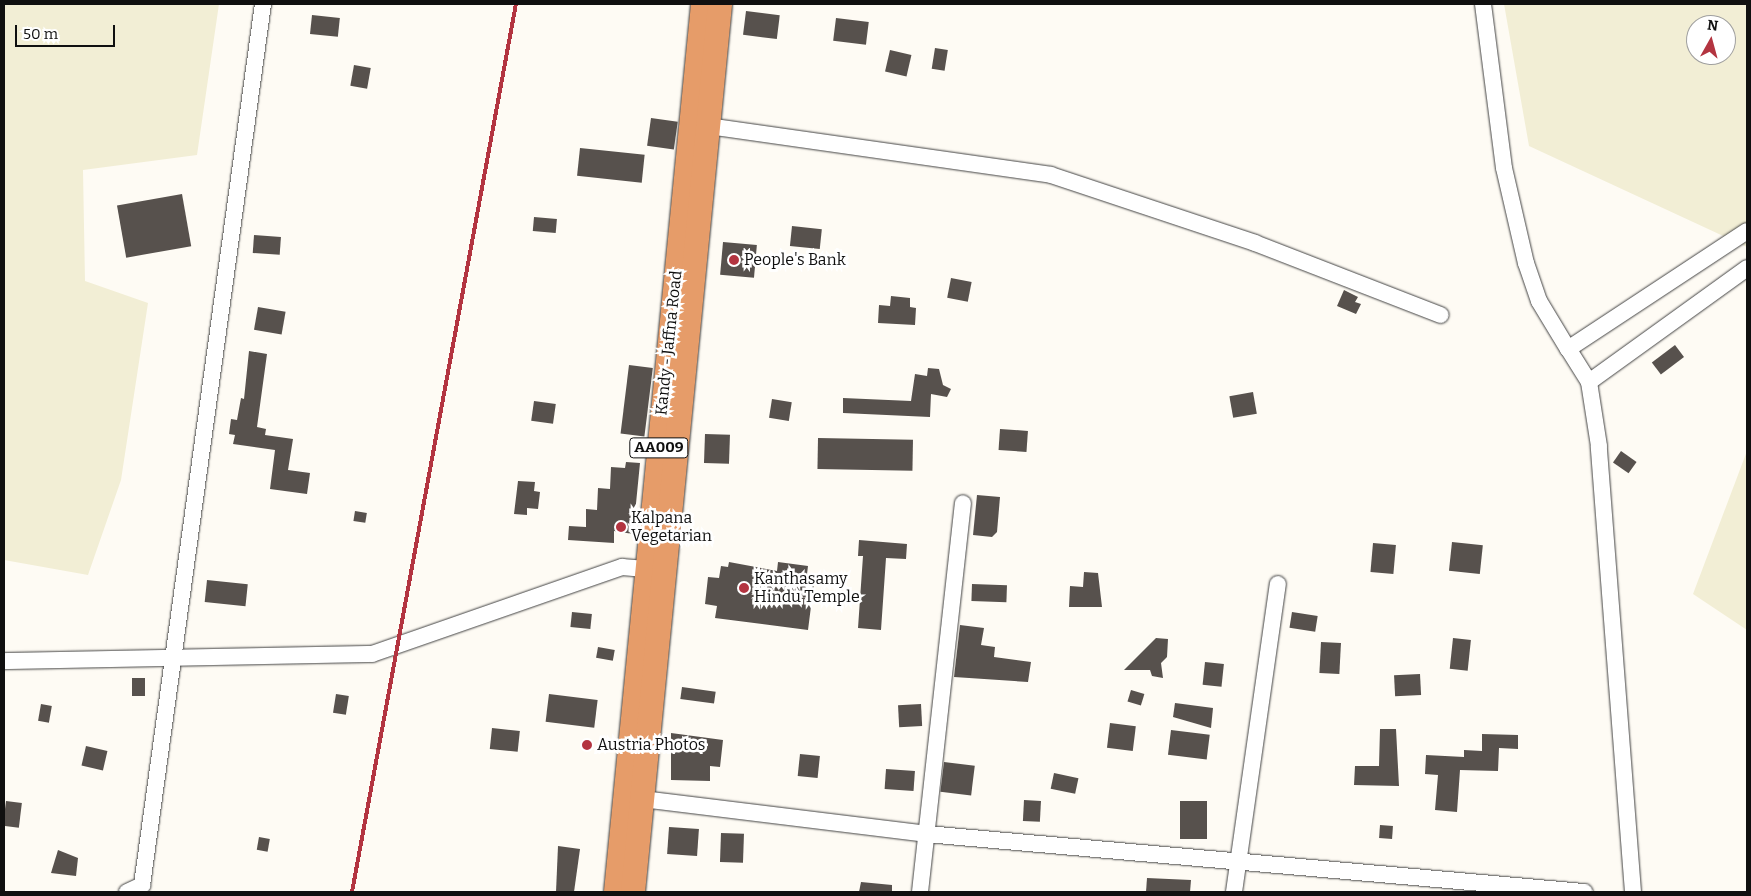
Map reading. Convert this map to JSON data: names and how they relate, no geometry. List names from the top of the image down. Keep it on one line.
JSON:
{"streets":{"highway":["Kandy - Jaffna Road","AA009"]},"places":["People's Bank","Kalpana Vegetarian","Kanthasamy Hindu Temple","Austria Photos"],"scale_bar":"50 m","north":"top"}
